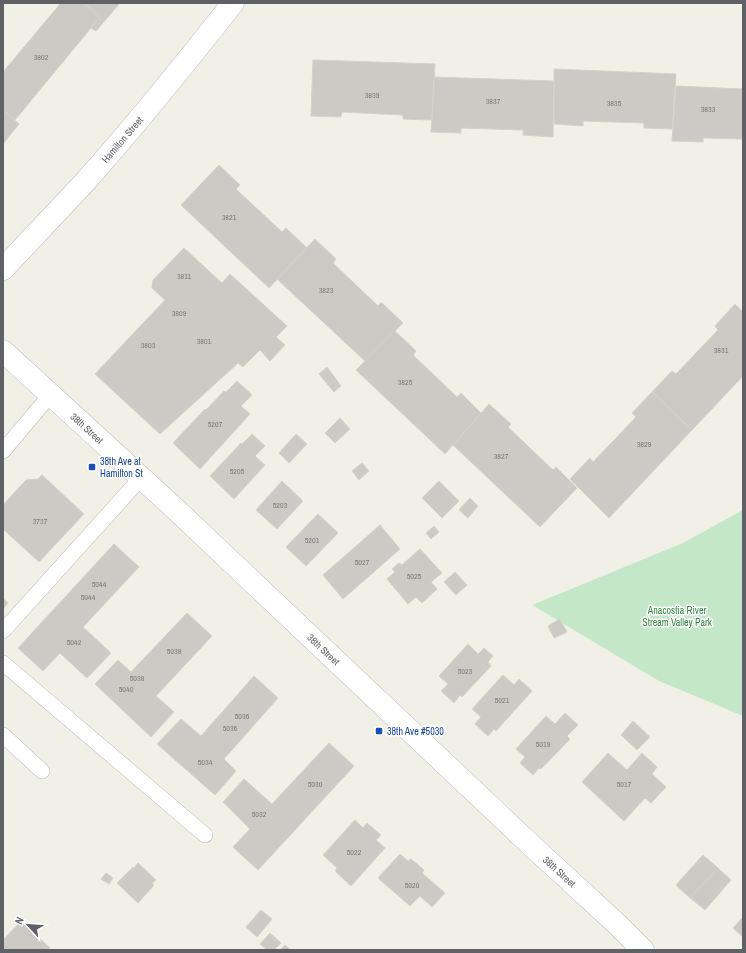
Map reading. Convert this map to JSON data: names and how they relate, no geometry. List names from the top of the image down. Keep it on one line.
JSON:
{"streets":{"main road":["Hamilton Street","38th Street"]},"parks":["Anacostia River Stream Valley Park"],"places":{"transit":["38th Ave at Hamilton St","38th Ave #5030"]},"house_numbers":["3802","3839","3837","3835","3833","3821","3811","3823","3809","3801","3803","3831","3825","5207","3829","3827","5205","5203","3737","5201","5027","5025","5044","5044","5042","5038","5023","5038","5040","5021","5036","5036","5019","5034","5030","5017","5032","5022","5020"],"north":"top left"}
